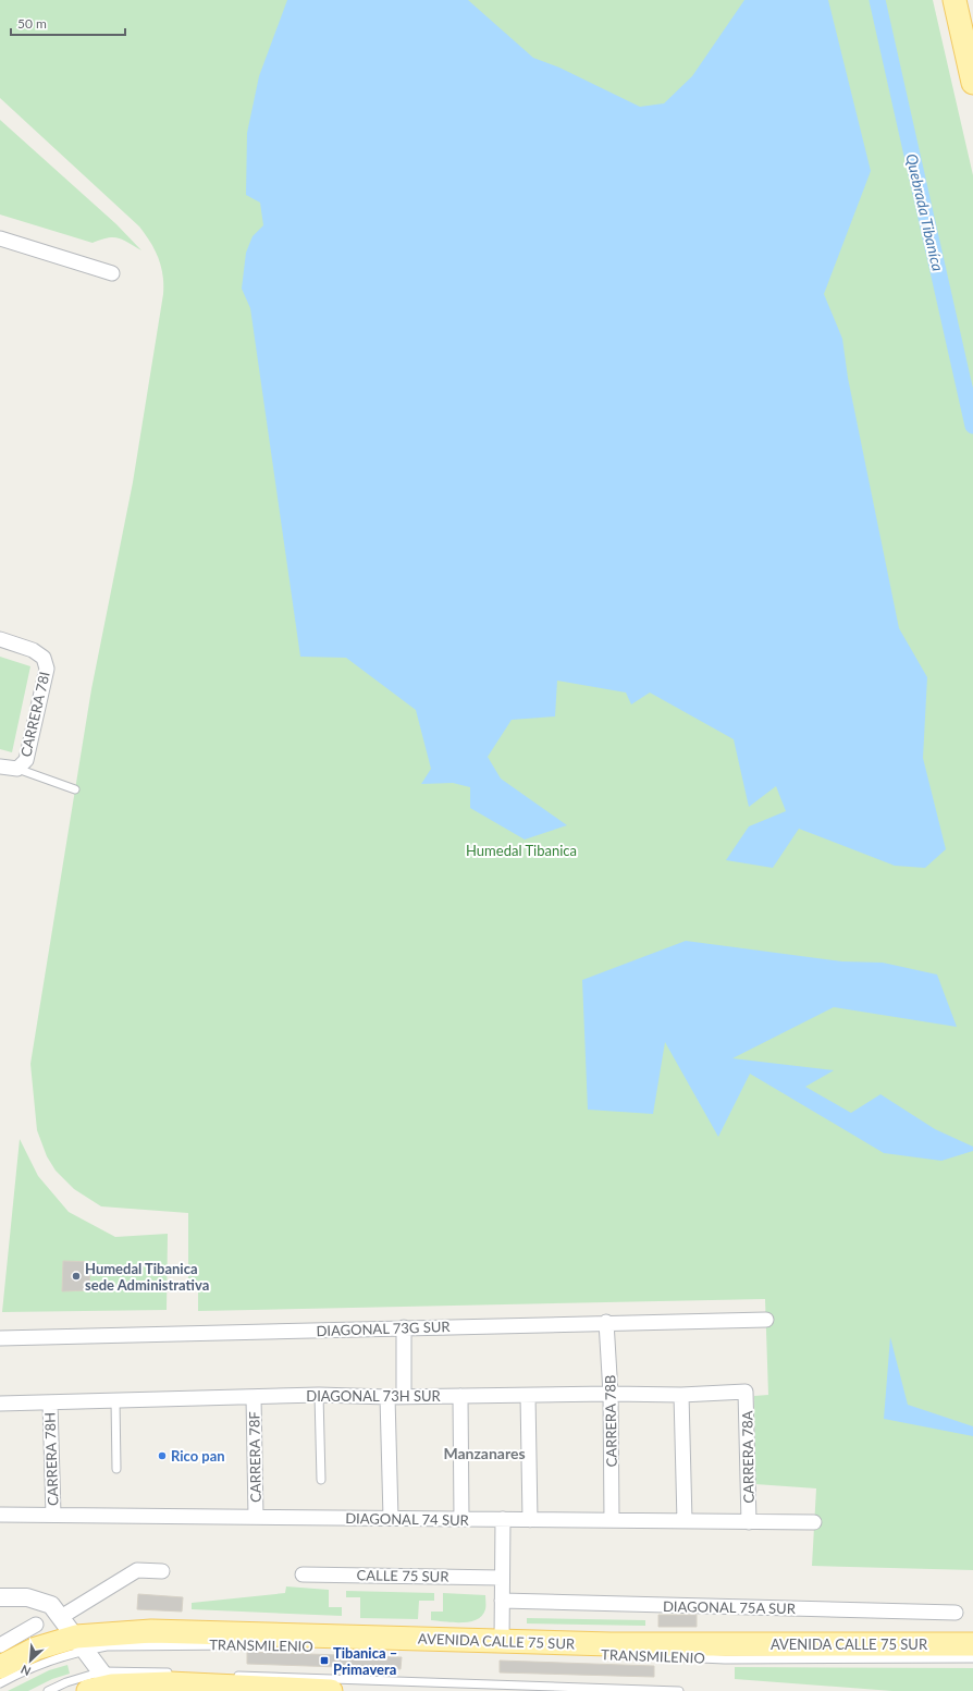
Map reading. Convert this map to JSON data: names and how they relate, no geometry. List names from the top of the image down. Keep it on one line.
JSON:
{"streets":{"main road":["AVENIDA CALLE 75 SUR"],"street":["CARRERA 78I","DIAGONAL 73G SUR","DIAGONAL 73H SUR","CARRERA 78B","CARRERA 78F","CARRERA 78A","CARRERA 78H","DIAGONAL 74 SUR","CALLE 75 SUR","DIAGONAL 75A SUR"],"lane":["TRANSMILENIO"]},"crossings":[["DIAGONAL 73G SUR","CARRERA 78B"],["DIAGONAL 73H SUR","CARRERA 78B"],["DIAGONAL 73H SUR","CARRERA 78F"],["DIAGONAL 73H SUR","CARRERA 78A"],["DIAGONAL 73H SUR","CARRERA 78H"],["CARRERA 78B","DIAGONAL 74 SUR"],["CARRERA 78F","DIAGONAL 74 SUR"],["CARRERA 78A","DIAGONAL 74 SUR"],["CARRERA 78H","DIAGONAL 74 SUR"],["AVENIDA CALLE 75 SUR","TRANSMILENIO"]],"districts":["Manzanares"],"water":["Quebrada Tibaníca"],"parks":["Humedal Tibanica"],"places":{"other":["Humedal Tibanica sede Administrativa","Rico pan"],"transit":["Tibanica – Primavera"]},"scale_bar":"50 m","north":"bottom left"}
